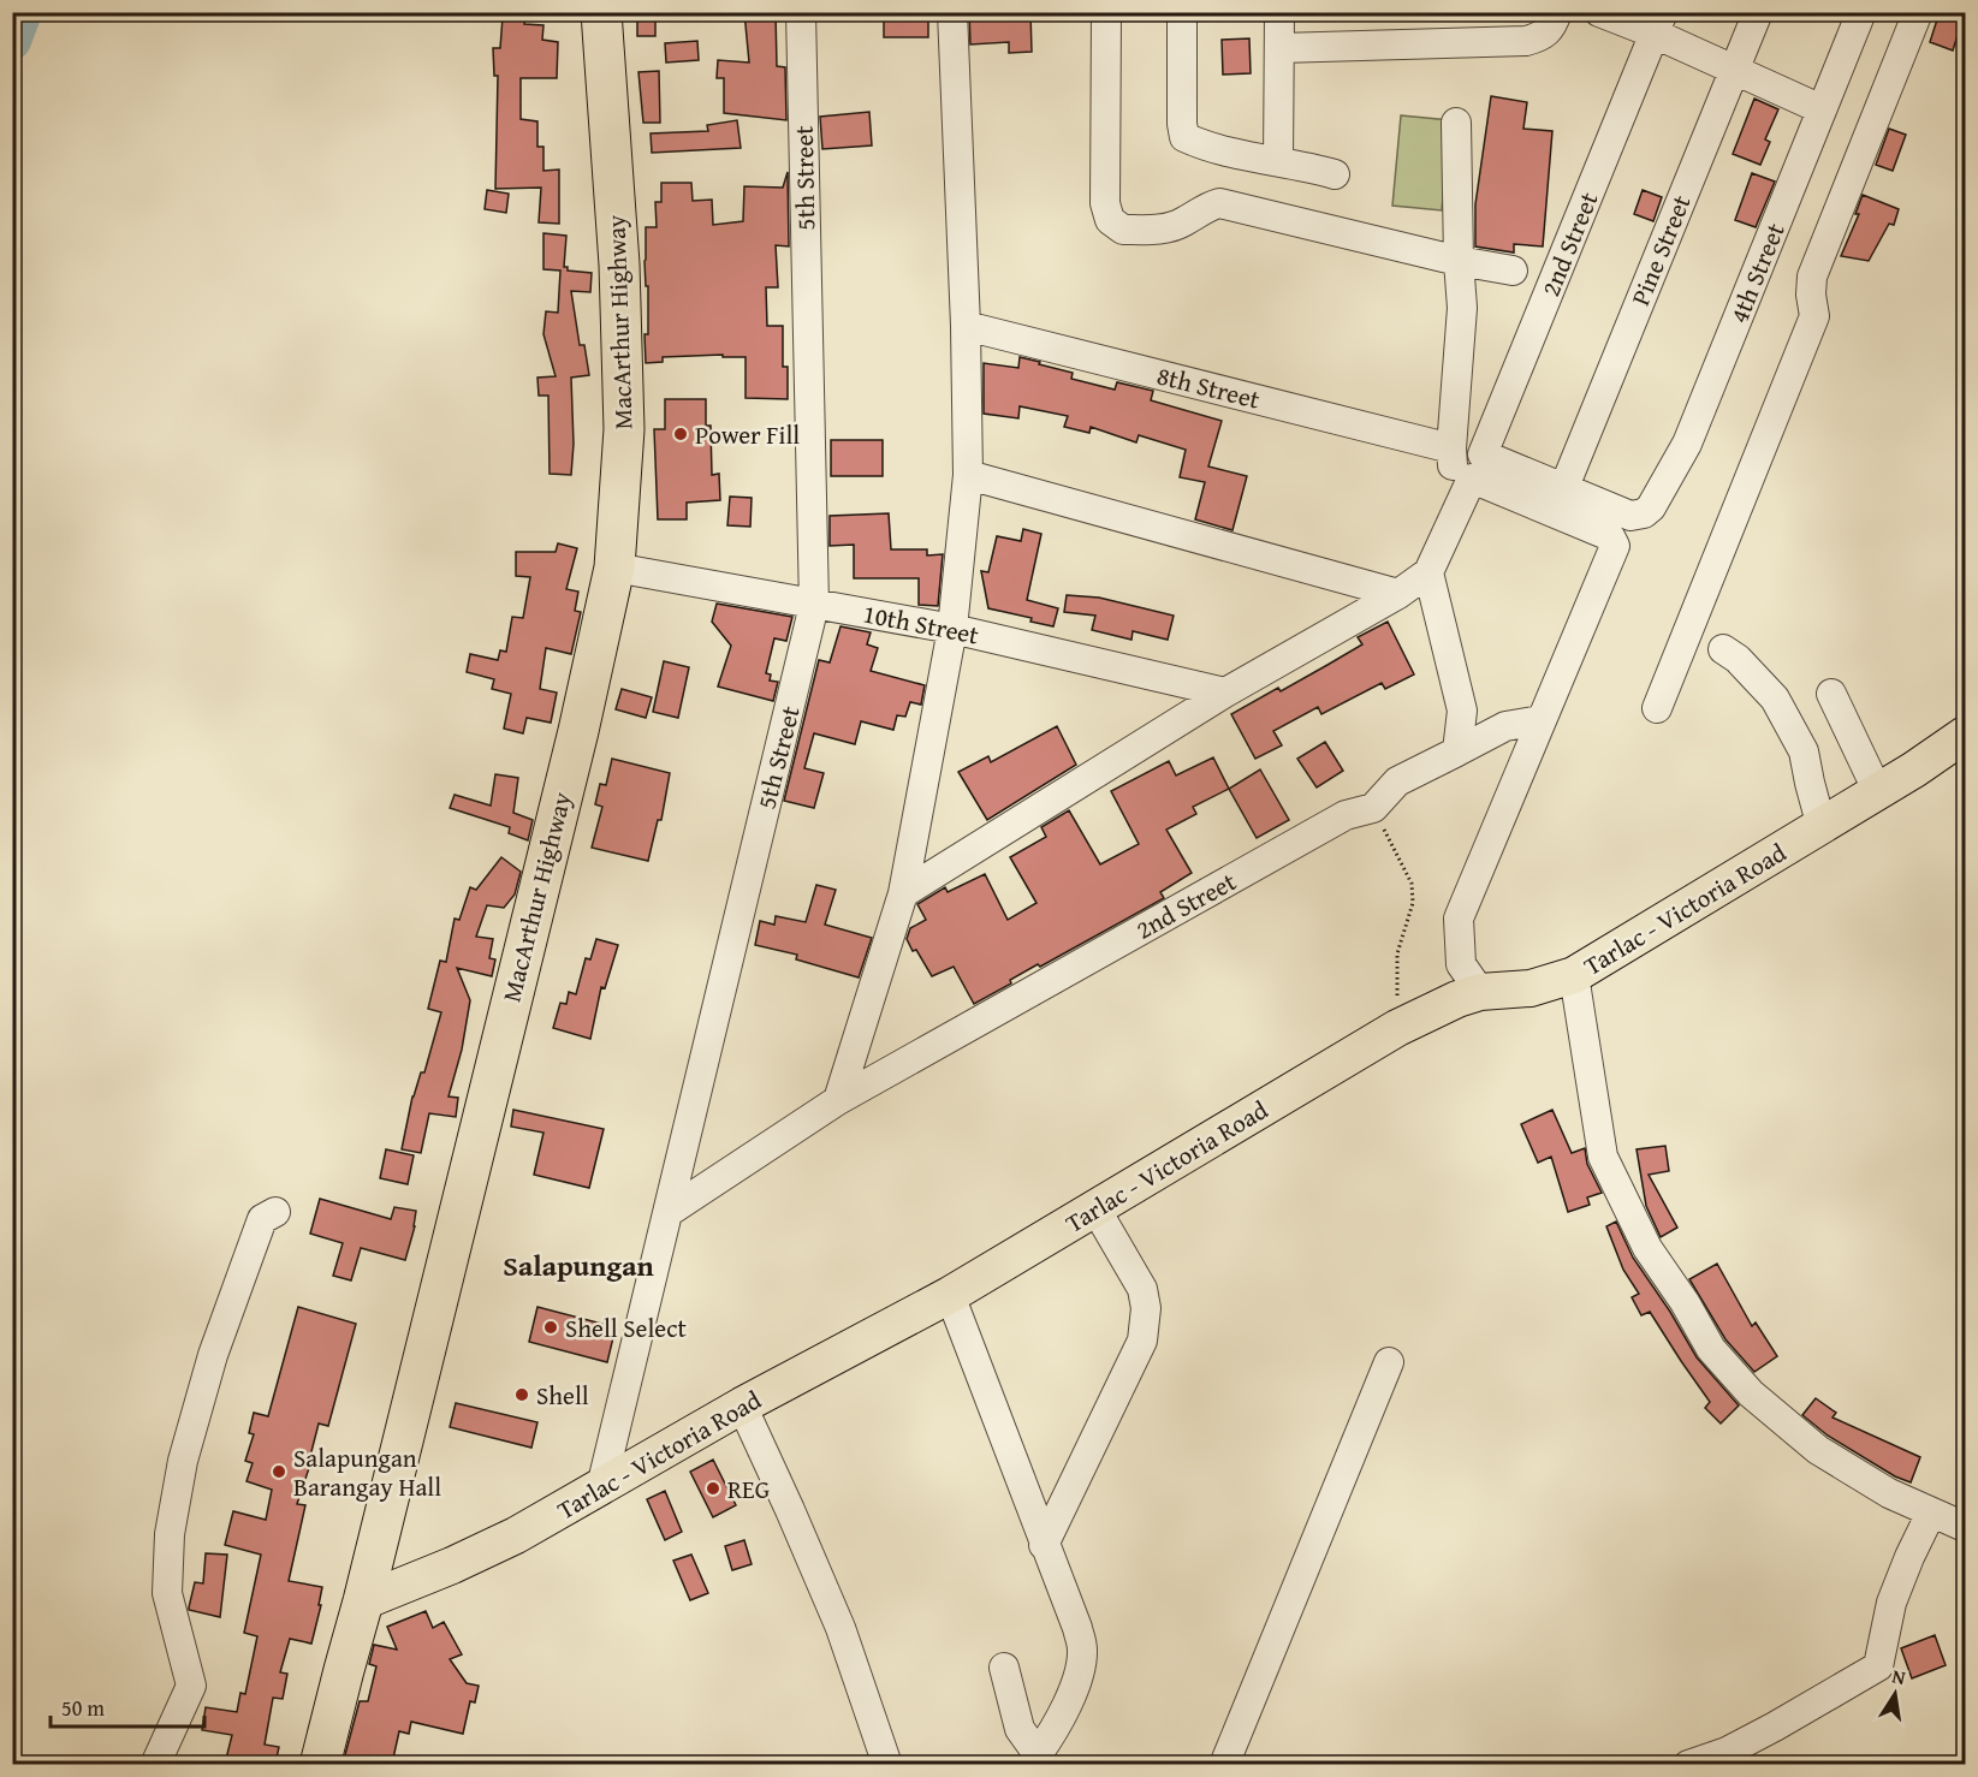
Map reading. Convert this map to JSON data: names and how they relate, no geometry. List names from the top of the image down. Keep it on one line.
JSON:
{"streets":{"highway":["MacArthur Highway"],"main road":["Tarlac - Victoria Road"],"street":["5th Street","2nd Street","Pine Street","4th Street","8th Street","10th Street"]},"crossings":[["5th Street","2nd Street"],["5th Street","10th Street"],["5th Street","Tarlac - Victoria Road"],["Pine Street","4th Street"],["MacArthur Highway","10th Street"],["MacArthur Highway","Tarlac - Victoria Road"]],"districts":["Salapungan"],"places":["Power Fill","Shell Select","Shell","Salapungan Barangay Hall","REG"],"scale_bar":"50 m","north":"top"}
